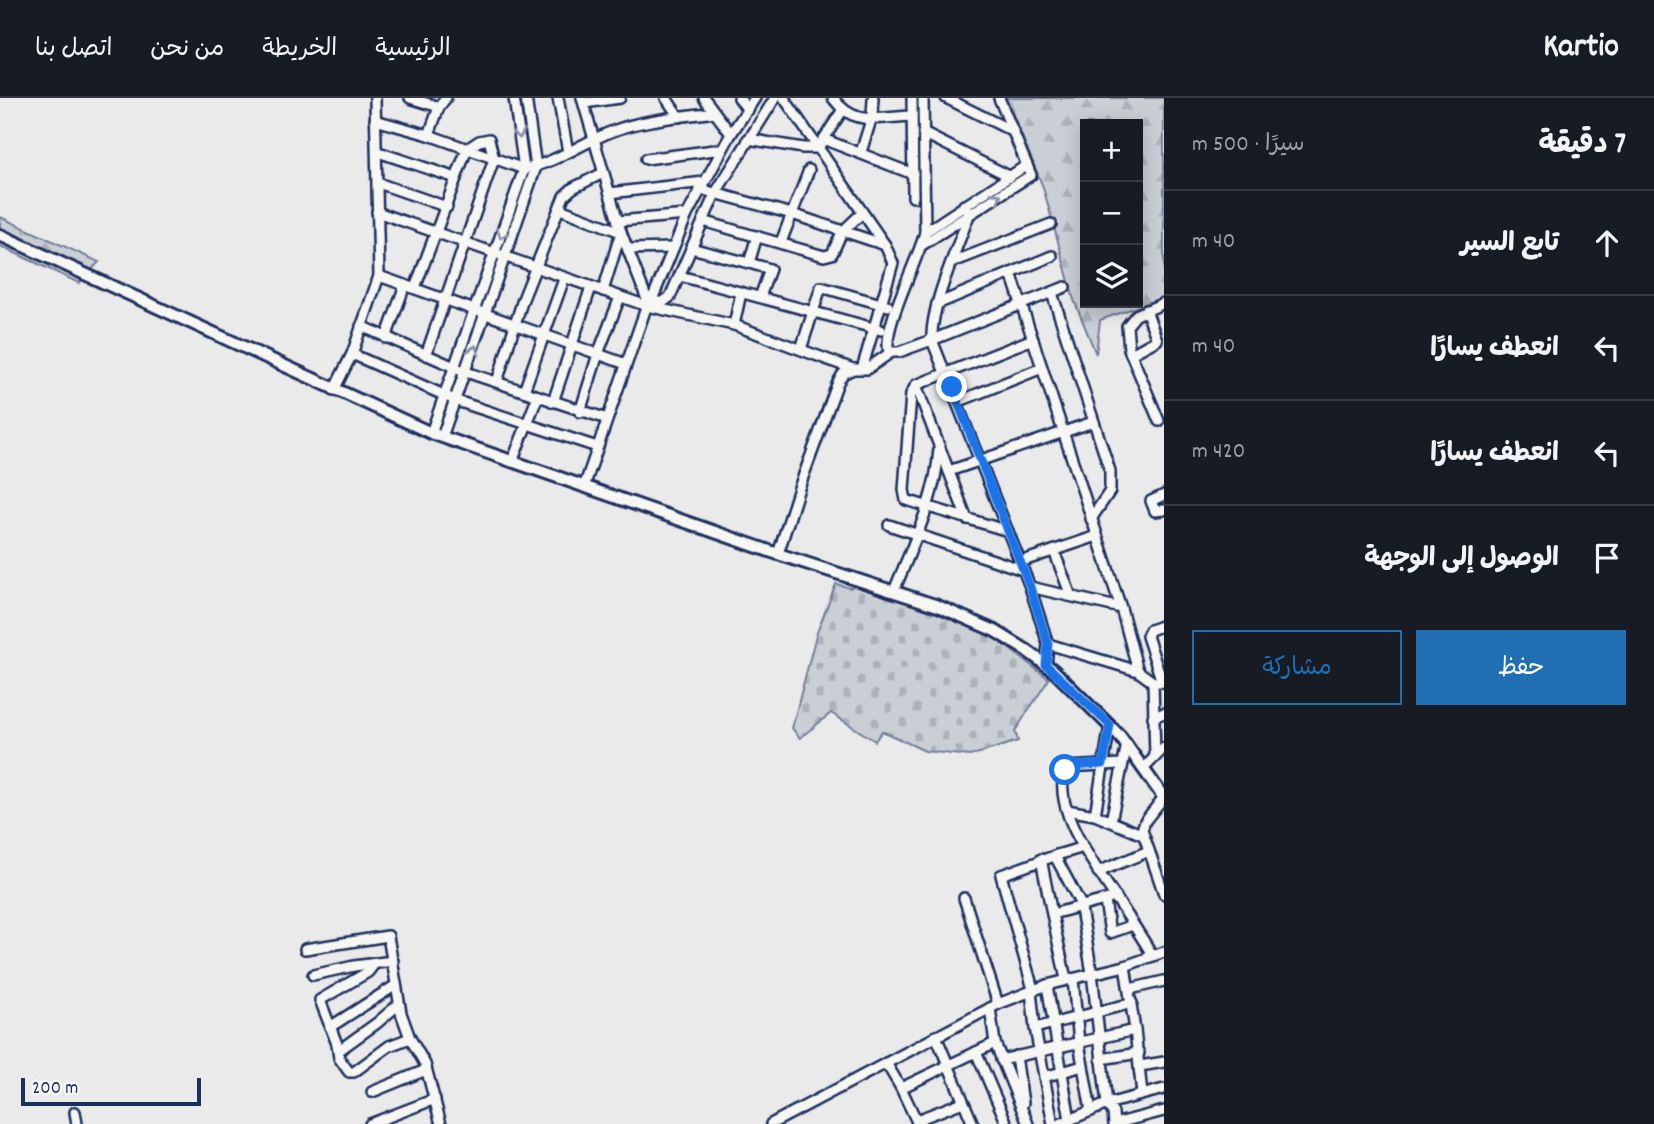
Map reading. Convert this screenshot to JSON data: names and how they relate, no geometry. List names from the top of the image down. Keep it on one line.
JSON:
{"scale_bar":"200 m","page":{"header":"Kartio","nav":["الرئيسية","الخريطة","من نحن","اتصل بنا"],"heading":["7 دقيقة","سيرًا · 500 m"],"map_buttons":["+","−"],"list":[["تابع السير","40 m"],["انعطف يسارًا","40 m"],["انعطف يسارًا","420 m"],"الوصول إلى الوجهة"],"buttons":["حفظ","مشاركة"],"scale":"200 m"}}
